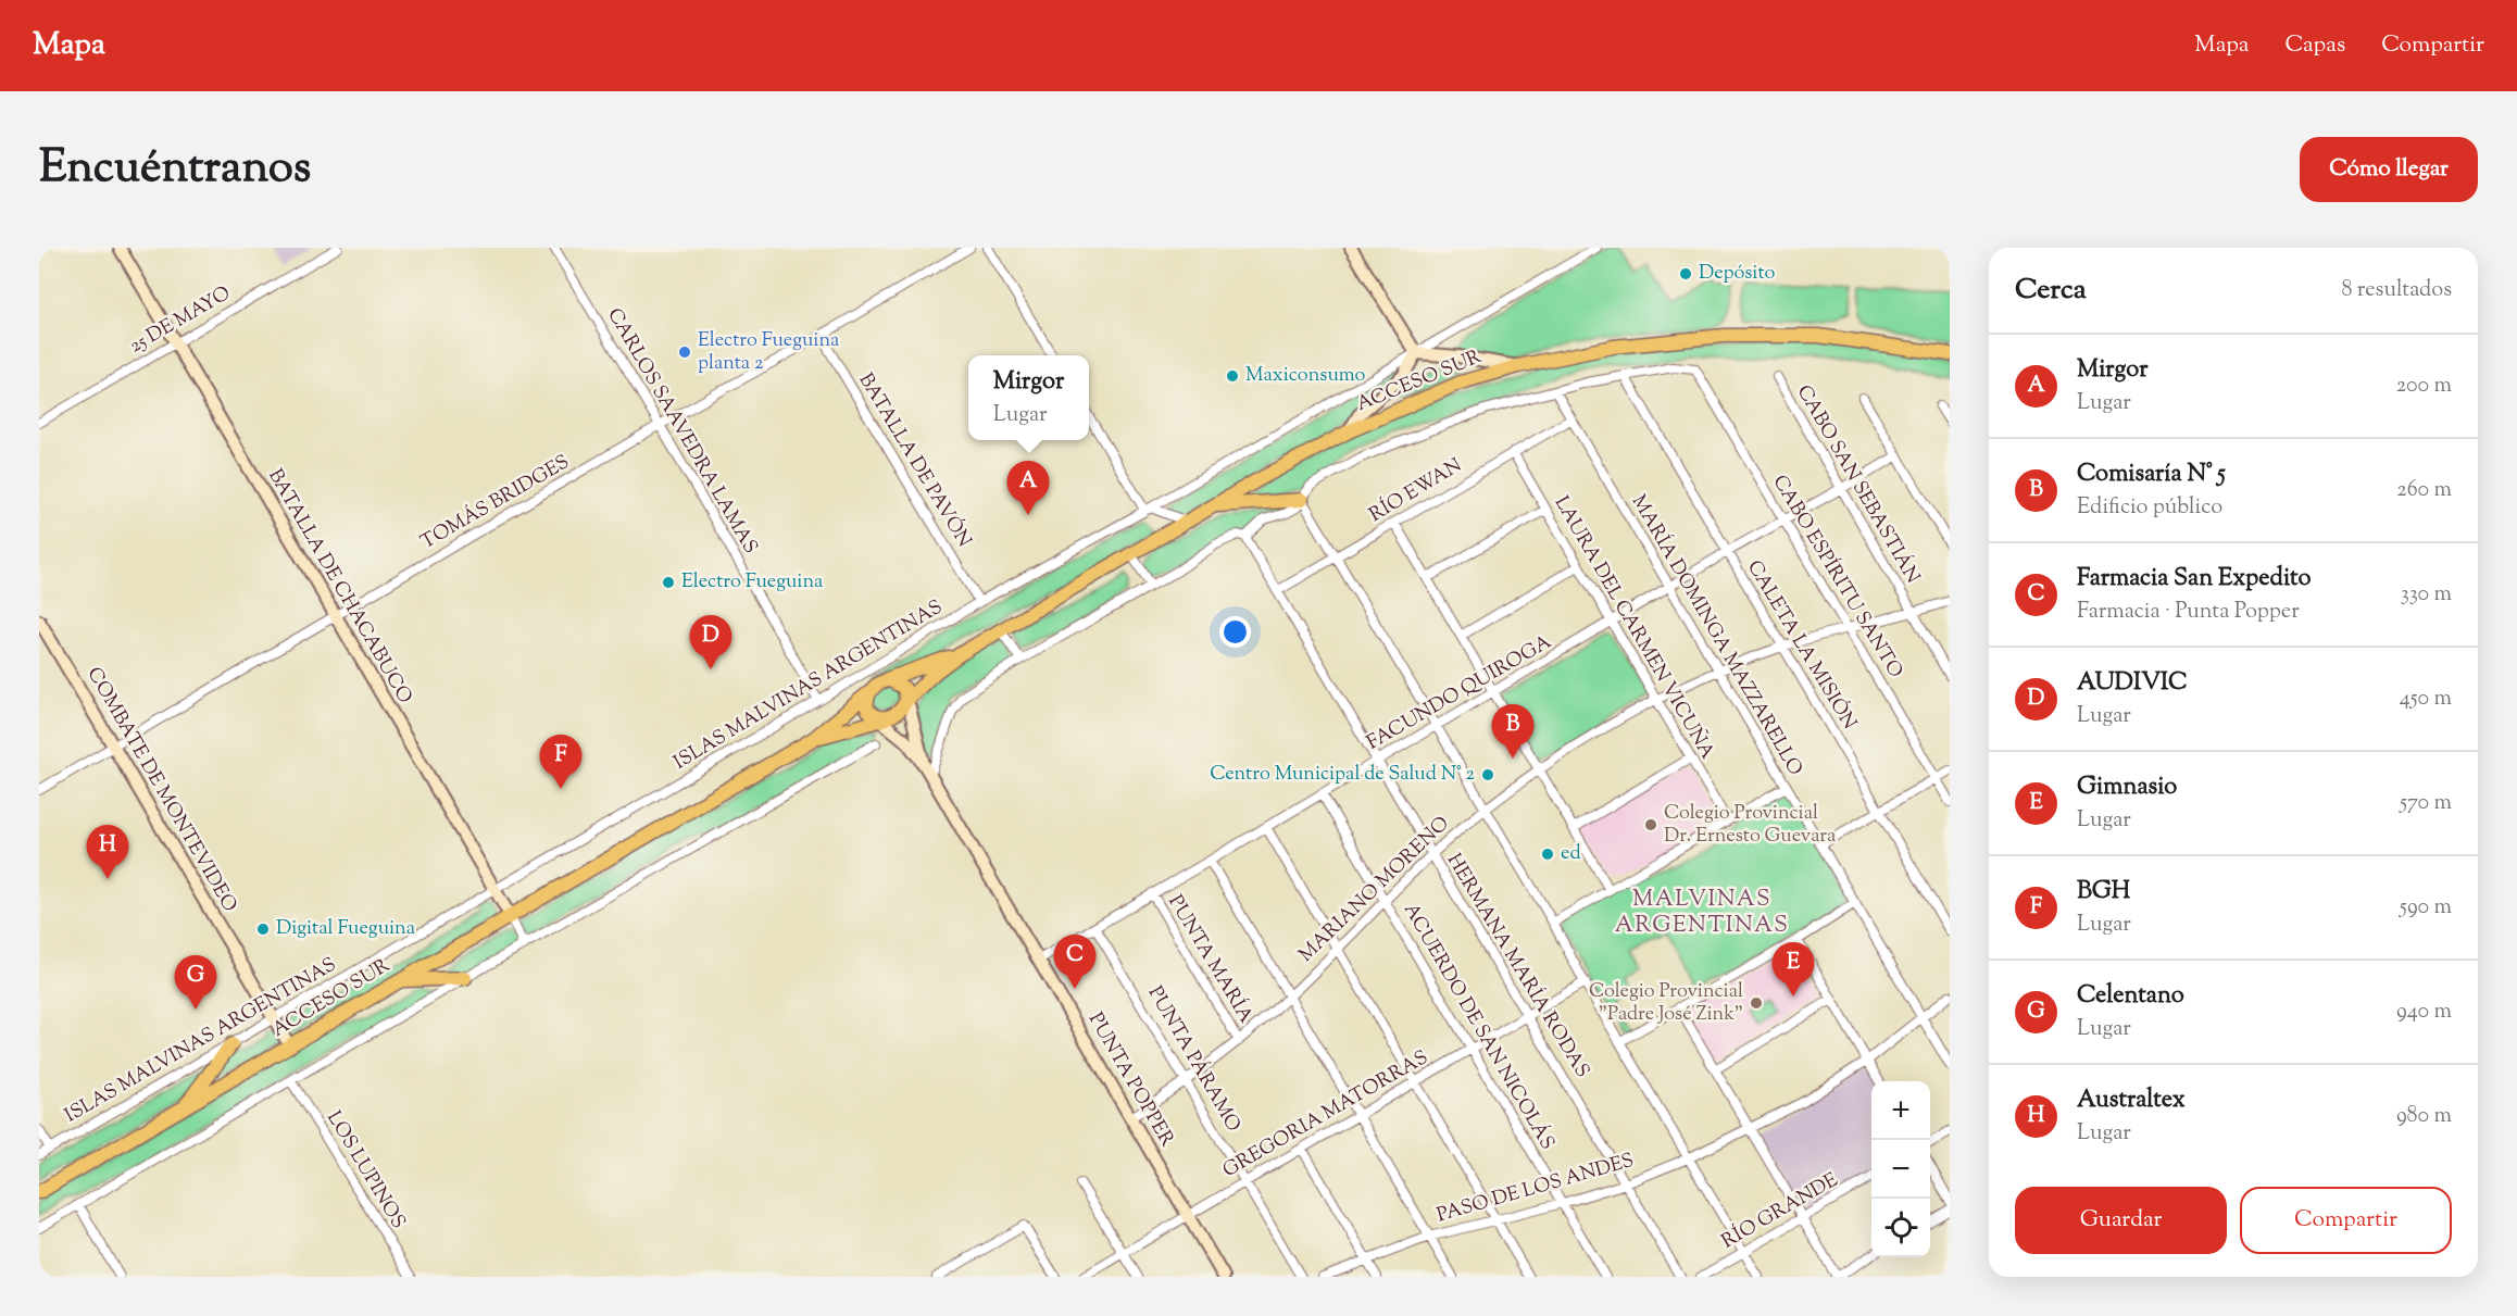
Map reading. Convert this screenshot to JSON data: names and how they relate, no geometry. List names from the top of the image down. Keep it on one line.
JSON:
{"streets":{"main road":["ACCESO SUR"],"street":["25 DE MAYO","CARLOS SAAVEDRA LAMAS","BATALLA DE PAVÓN","CABO SAN SEBASTIÁN","RÍO EWAN","TOMÁS BRIDGES","CABO ESPÍRITU SANTO","BATALLA DE CHACABUCO","LAURA DEL CARMEN VICUÑA","MARÍA DOMINGA MAZZARELLO","CALETA LA MISIÓN","ISLAS MALVINAS ARGENTINAS","FACUNDO QUIROGA","COMBATE DE MONTEVIDEO","MARIANO MORENO","PUNTA MARÍA","HERMANA MARÍA RODAS","ACUERDO DE SAN NICOLÁS","PUNTA PÁRAMO","PUNTA POPPER","GREGORIA MATORRAS","LOS LUPINOS","PASO DE LOS ANDES","RÍO GRANDE"]},"crossings":[["25 DE MAYO","BATALLA DE CHACABUCO"],["ACCESO SUR","BATALLA DE CHACABUCO"],["ACCESO SUR","COMBATE DE MONTEVIDEO"],["ACCESO SUR","PUNTA POPPER"],["CARLOS SAAVEDRA LAMAS","TOMÁS BRIDGES"],["CARLOS SAAVEDRA LAMAS","ISLAS MALVINAS ARGENTINAS"],["BATALLA DE PAVÓN","TOMÁS BRIDGES"],["BATALLA DE PAVÓN","ISLAS MALVINAS ARGENTINAS"],["CABO SAN SEBASTIÁN","FACUNDO QUIROGA"],["CABO SAN SEBASTIÁN","MARIANO MORENO"],["RÍO EWAN","LAURA DEL CARMEN VICUÑA"],["RÍO EWAN","MARÍA DOMINGA MAZZARELLO"],["RÍO EWAN","HERMANA MARÍA RODAS"],["TOMÁS BRIDGES","BATALLA DE CHACABUCO"],["TOMÁS BRIDGES","COMBATE DE MONTEVIDEO"],["CABO ESPÍRITU SANTO","CALETA LA MISIÓN"],["CABO ESPÍRITU SANTO","FACUNDO QUIROGA"],["CABO ESPÍRITU SANTO","MARIANO MORENO"],["BATALLA DE CHACABUCO","ISLAS MALVINAS ARGENTINAS"],["LAURA DEL CARMEN VICUÑA","FACUNDO QUIROGA"],["LAURA DEL CARMEN VICUÑA","MARIANO MORENO"],["MARÍA DOMINGA MAZZARELLO","FACUNDO QUIROGA"],["MARÍA DOMINGA MAZZARELLO","MARIANO MORENO"],["MARÍA DOMINGA MAZZARELLO","PASO DE LOS ANDES"],["CALETA LA MISIÓN","FACUNDO QUIROGA"],["CALETA LA MISIÓN","MARIANO MORENO"],["ISLAS MALVINAS ARGENTINAS","COMBATE DE MONTEVIDEO"],["FACUNDO QUIROGA","PUNTA MARÍA"],["FACUNDO QUIROGA","HERMANA MARÍA RODAS"],["FACUNDO QUIROGA","ACUERDO DE SAN NICOLÁS"],["FACUNDO QUIROGA","PUNTA PÁRAMO"],["FACUNDO QUIROGA","PUNTA POPPER"],["MARIANO MORENO","PUNTA MARÍA"],["MARIANO MORENO","HERMANA MARÍA RODAS"],["MARIANO MORENO","ACUERDO DE SAN NICOLÁS"],["MARIANO MORENO","PUNTA PÁRAMO"],["MARIANO MORENO","PUNTA POPPER"],["HERMANA MARÍA RODAS","GREGORIA MATORRAS"],["HERMANA MARÍA RODAS","PASO DE LOS ANDES"],["ACUERDO DE SAN NICOLÁS","GREGORIA MATORRAS"],["ACUERDO DE SAN NICOLÁS","PASO DE LOS ANDES"],["PUNTA PÁRAMO","GREGORIA MATORRAS"],["PUNTA POPPER","GREGORIA MATORRAS"]],"districts":["MALVINAS ARGENTINAS"],"places":["Depósito","Electro Fueguina planta 2","Maxiconsumo","Electro Fueguina","Centro Municipal de Salud N° 2","Colegio Provincial Dr. Ernesto Guevara","ed","Digital Fueguina","Colegio Provincial \"Padre José Zink\""],"page":{"header":"Mapa","nav":["Mapa","Capas","Compartir"],"title":"Encuéntranos","buttons":["Cómo llegar",["Guardar","Compartir"]],"heading":["Cerca","8 resultados"],"list":[{"mark":"A","name":"Mirgor","note":"Lugar","value":"200 m"},{"mark":"B","name":"Comisaría N° 5","note":"Edificio público","value":"260 m"},{"mark":"C","name":"Farmacia San Expedito","note":"Farmacia · Punta Popper","value":"330 m"},{"mark":"D","name":"AUDIVIC","note":"Lugar","value":"450 m"},{"mark":"E","name":"Gimnasio","note":"Lugar","value":"570 m"},{"mark":"F","name":"BGH","note":"Lugar","value":"590 m"},{"mark":"G","name":"Celentano","note":"Lugar","value":"940 m"},{"mark":"H","name":"Australtex","note":"Lugar","value":"980 m"}],"popup":["Mirgor","Lugar"],"pins":["A","D","B","F","H","C","E","G"],"map_buttons":["+","−"]}}
